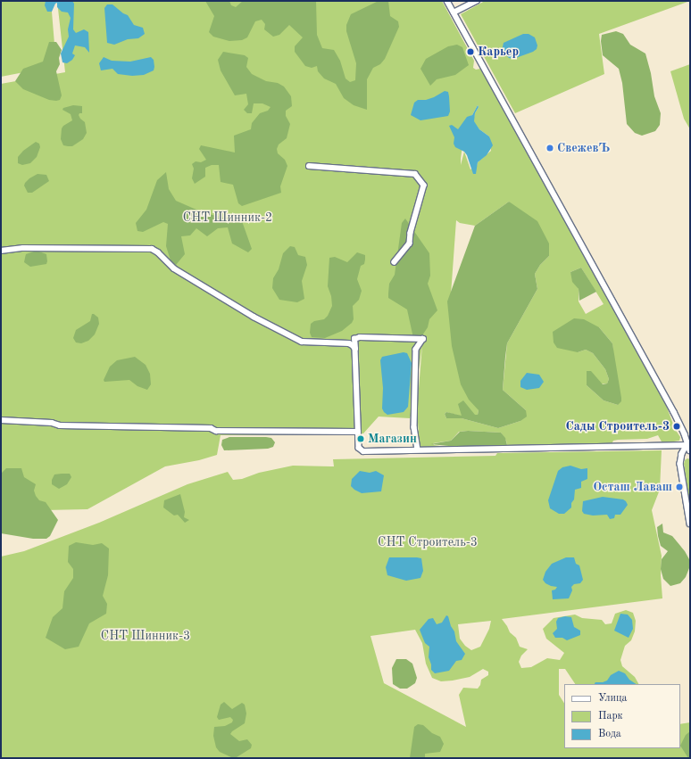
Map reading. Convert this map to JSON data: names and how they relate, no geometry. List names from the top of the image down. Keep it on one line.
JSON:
{"parks":["СНТ Шинник-2","СНТ Строитель-3","СНТ Шинник-3"],"places":["Карьер","СвежевЪ","Сады Строитель-3","Магазин","Осташ Лаваш"],"legend":["Улица","Парк","Вода"]}
